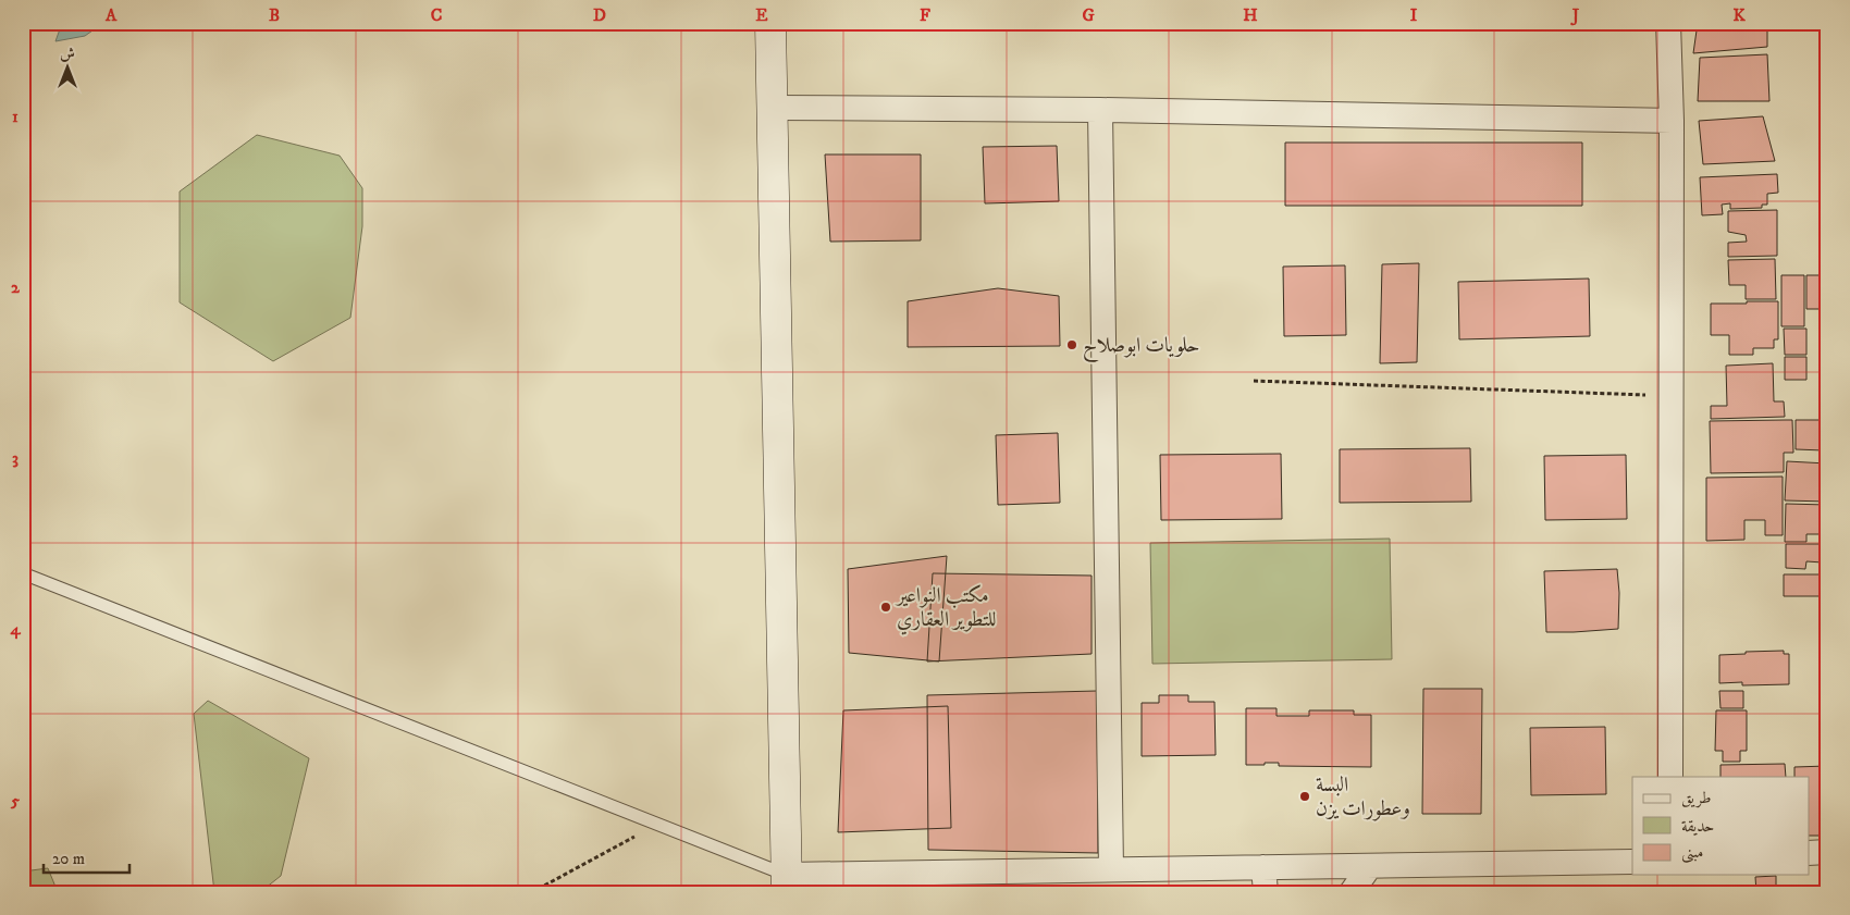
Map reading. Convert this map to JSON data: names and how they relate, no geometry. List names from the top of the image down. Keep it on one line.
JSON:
{"places":["حلويات ابوصلاح","مكتب النواعير للتطوير العقاري","البسة وعطورات يزن"],"legend":["طريق","حديقة","مبنى"],"scale_bar":"20 m","north":"top","grid":{"columns":["A","B","C","D","E","F","G","H","I","J","K"],"rows":["1","2","3","4","5"]}}
